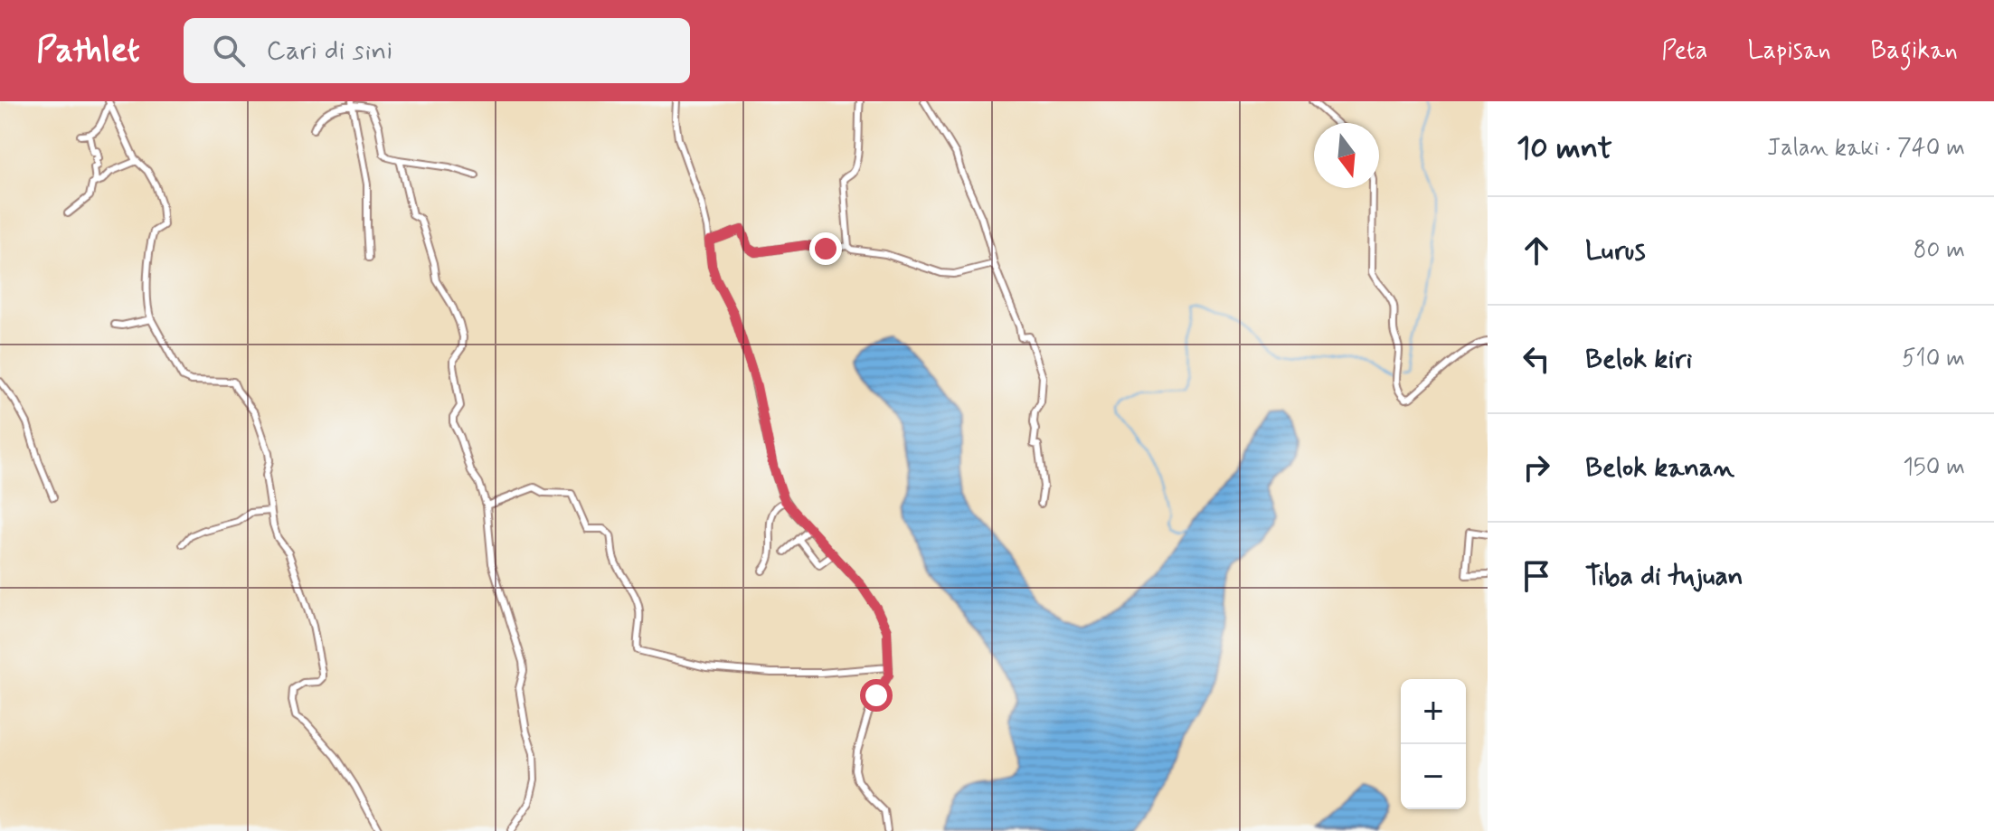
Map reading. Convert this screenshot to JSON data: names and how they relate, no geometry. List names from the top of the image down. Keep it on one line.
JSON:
{"north":"bottom","page":{"header":"Pathlet","search":"Cari di sini","nav":["Peta","Lapisan","Bagikan"],"heading":["10 mnt","Jalan kaki · 740 m"],"list":[["Lurus","80 m"],["Belok kiri","510 m"],["Belok kanan","150 m"],"Tiba di tujuan"],"map_buttons":["+","−"]}}
